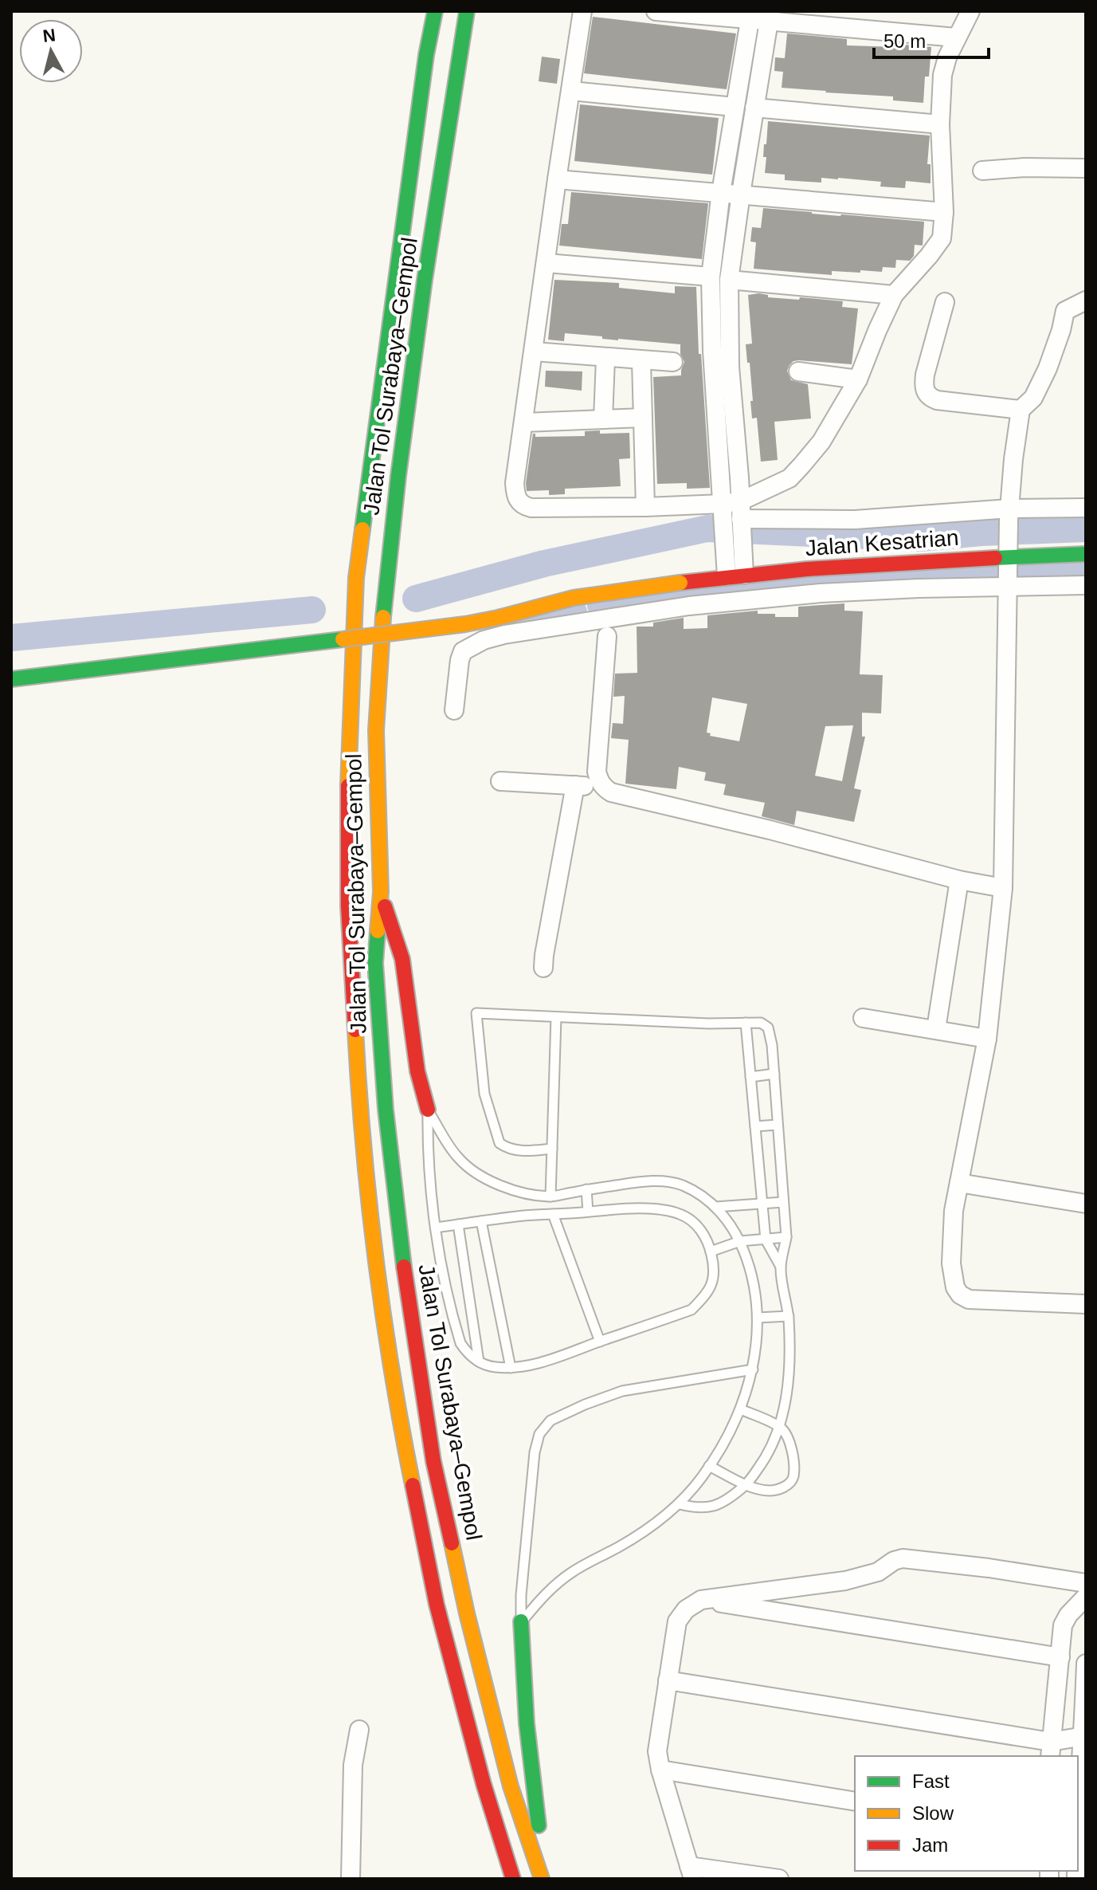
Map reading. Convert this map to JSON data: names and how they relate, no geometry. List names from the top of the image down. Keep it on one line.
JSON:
{"streets":{"main road":["Jalan Tol Surabaya–Gempol","Jalan Kesatrian"]},"legend":["Fast","Slow","Jam"],"scale_bar":"50 m","north":"top"}
